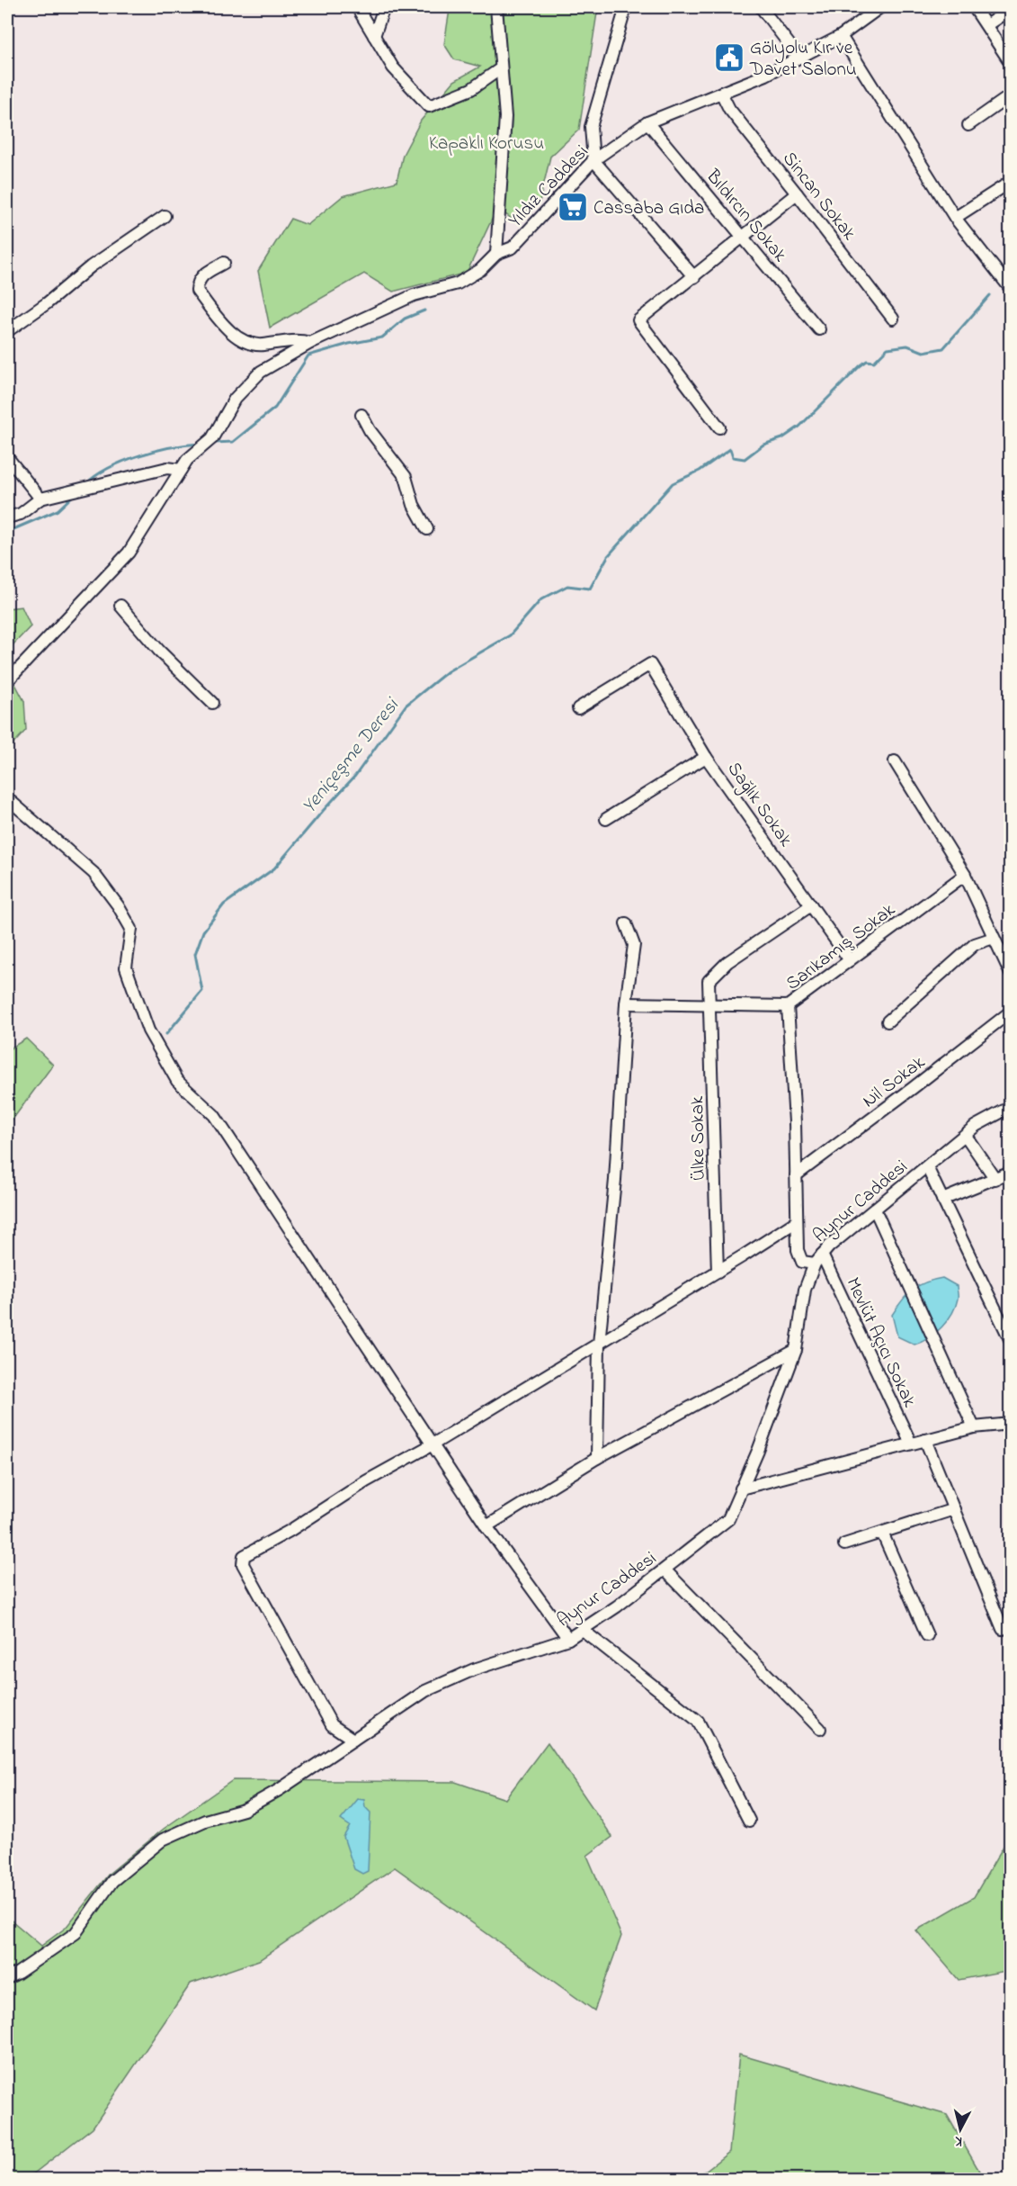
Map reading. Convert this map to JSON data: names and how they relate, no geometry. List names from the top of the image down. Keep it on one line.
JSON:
{"streets":{"street":["Yıldız Caddesi","Sincan Sokak","Bıldırcın Sokak","Sağlık Sokak","Sarıkamış Sokak","Nil Sokak","Ülke Sokak","Aynur Caddesi","Mevlüt Açıcı Sokak"]},"crossings":[["Yıldız Caddesi","Sincan Sokak"],["Yıldız Caddesi","Bıldırcın Sokak"],["Sağlık Sokak","Sarıkamış Sokak"],["Sağlık Sokak","Ülke Sokak"],["Sarıkamış Sokak","Ülke Sokak"],["Aynur Caddesi","Mevlüt Açıcı Sokak"]],"water":["Yeniçeşme Deresi"],"parks":["Kapaklı Korusu"],"places":{"public building":["Gölyolu Kır ve Davet Salonu"],"supermarket":["Cassaba Gıda"]},"north":"bottom"}
